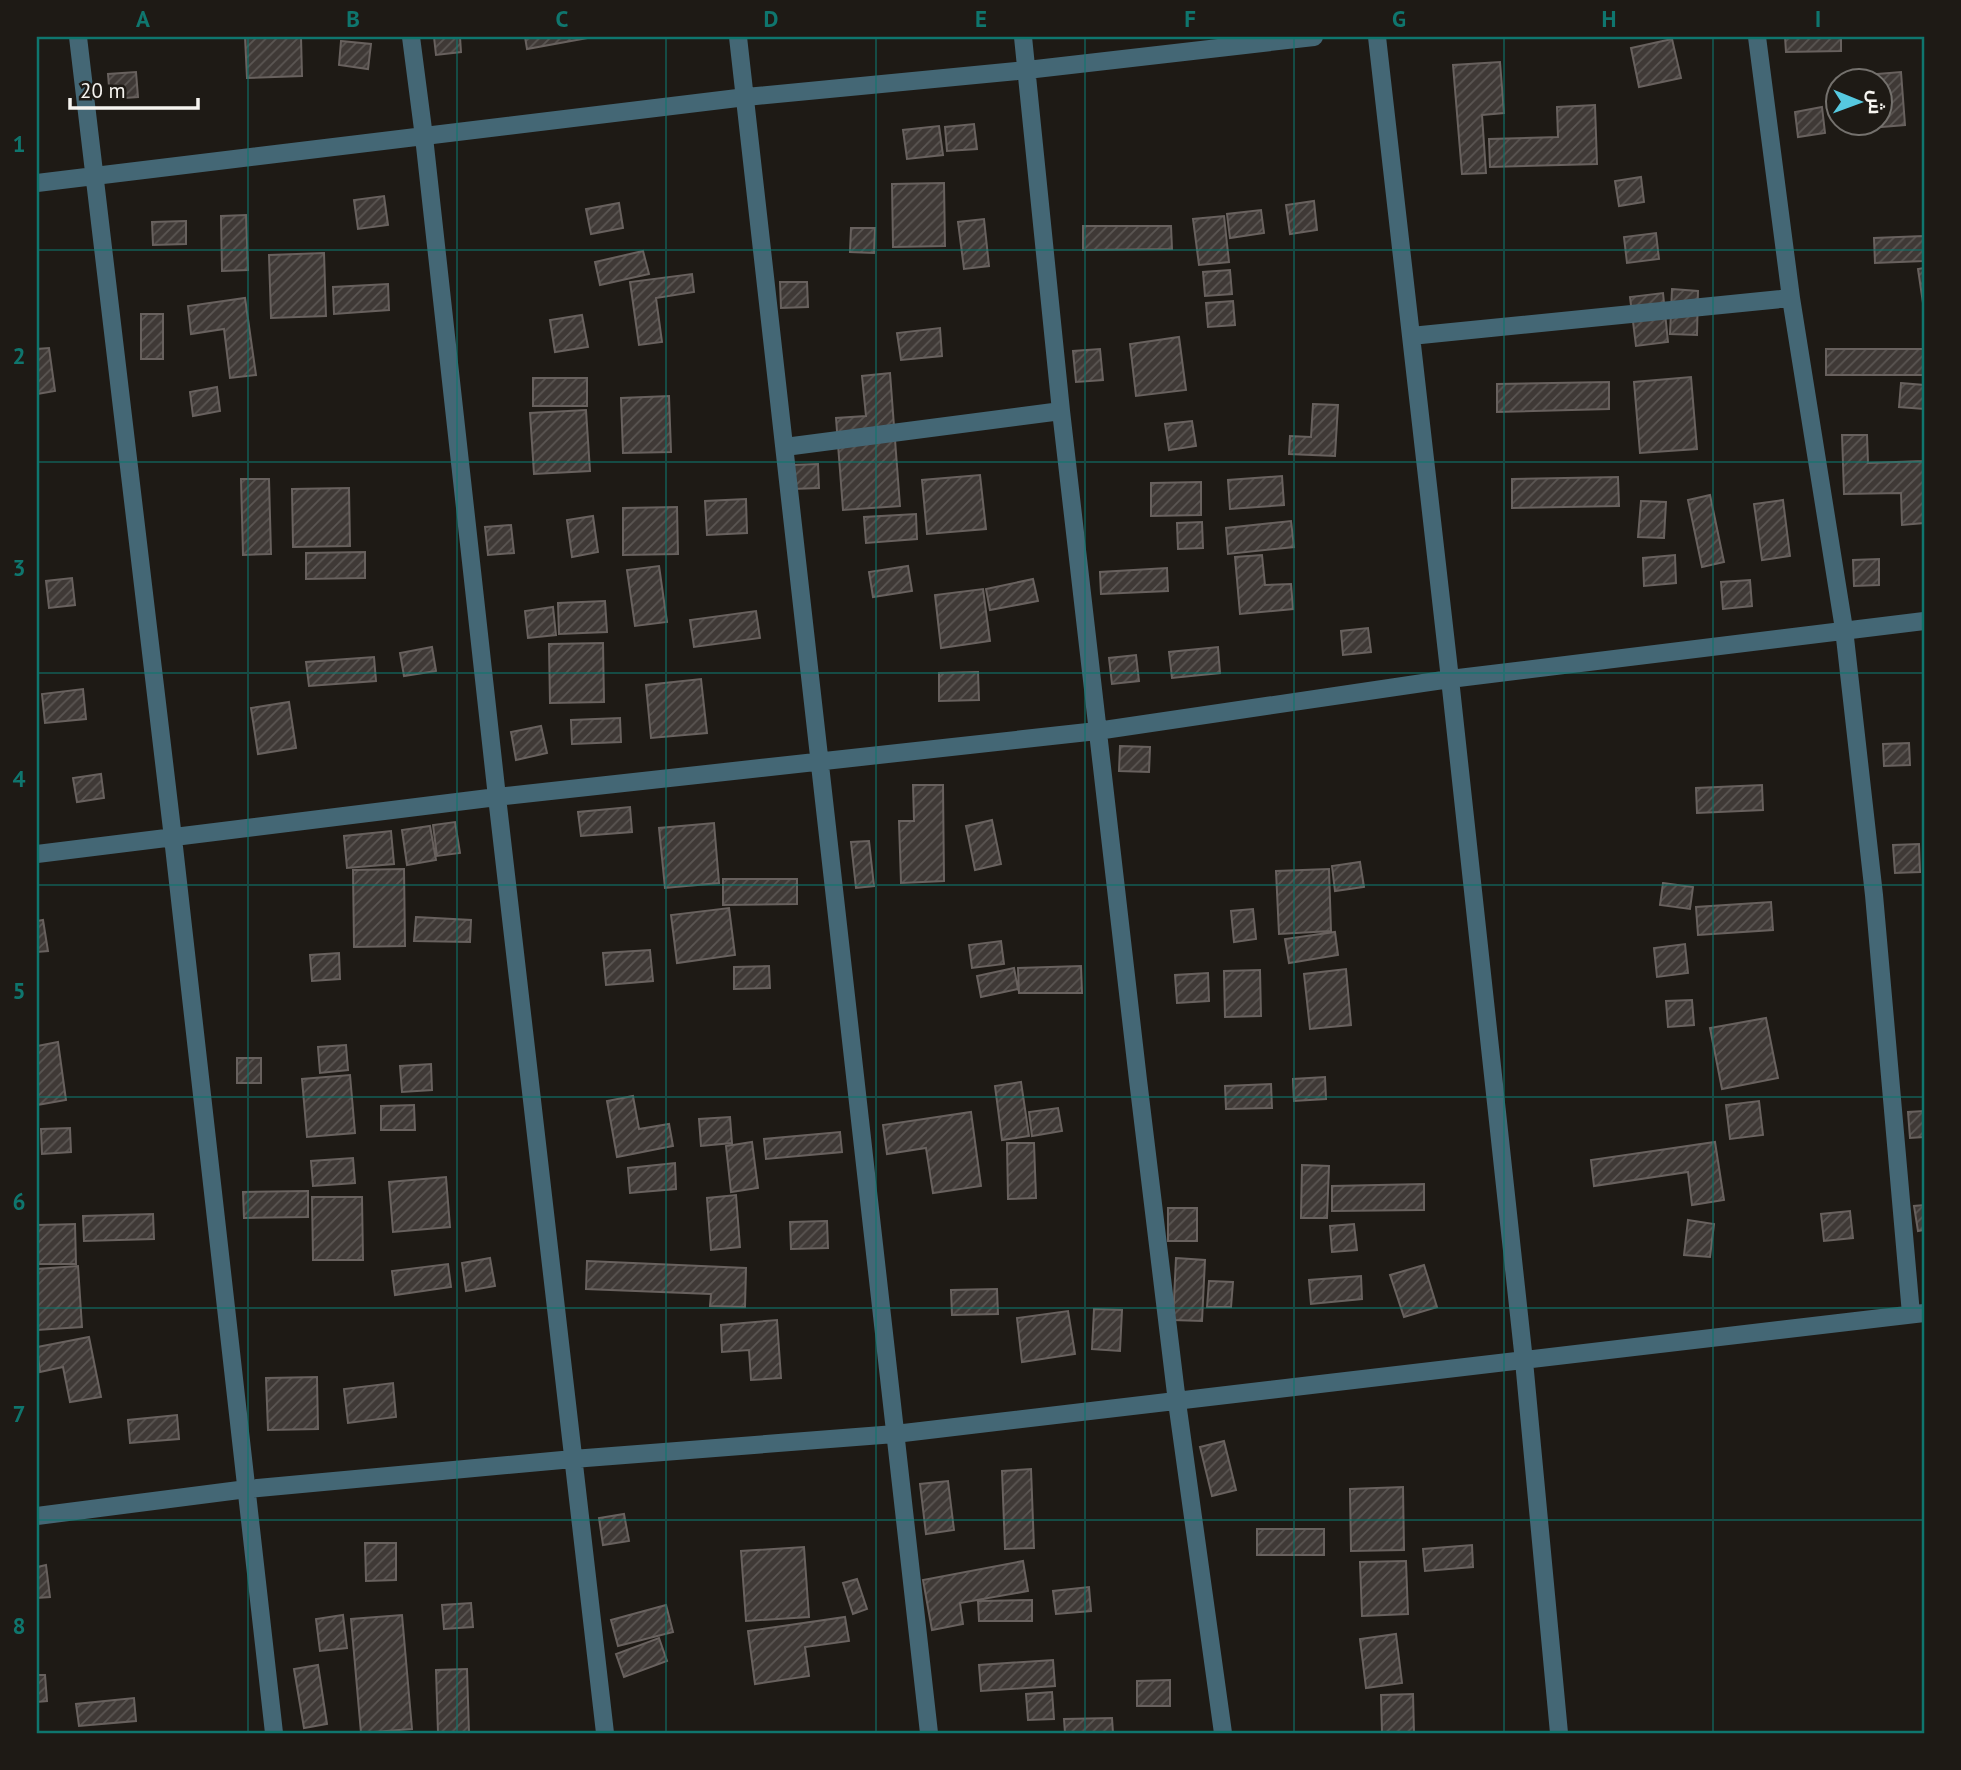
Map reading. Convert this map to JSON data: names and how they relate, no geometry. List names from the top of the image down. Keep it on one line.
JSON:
{"scale_bar":"20 m","north":"right","grid":{"columns":["A","B","C","D","E","F","G","H","I"],"rows":["1","2","3","4","5","6","7","8"]}}
